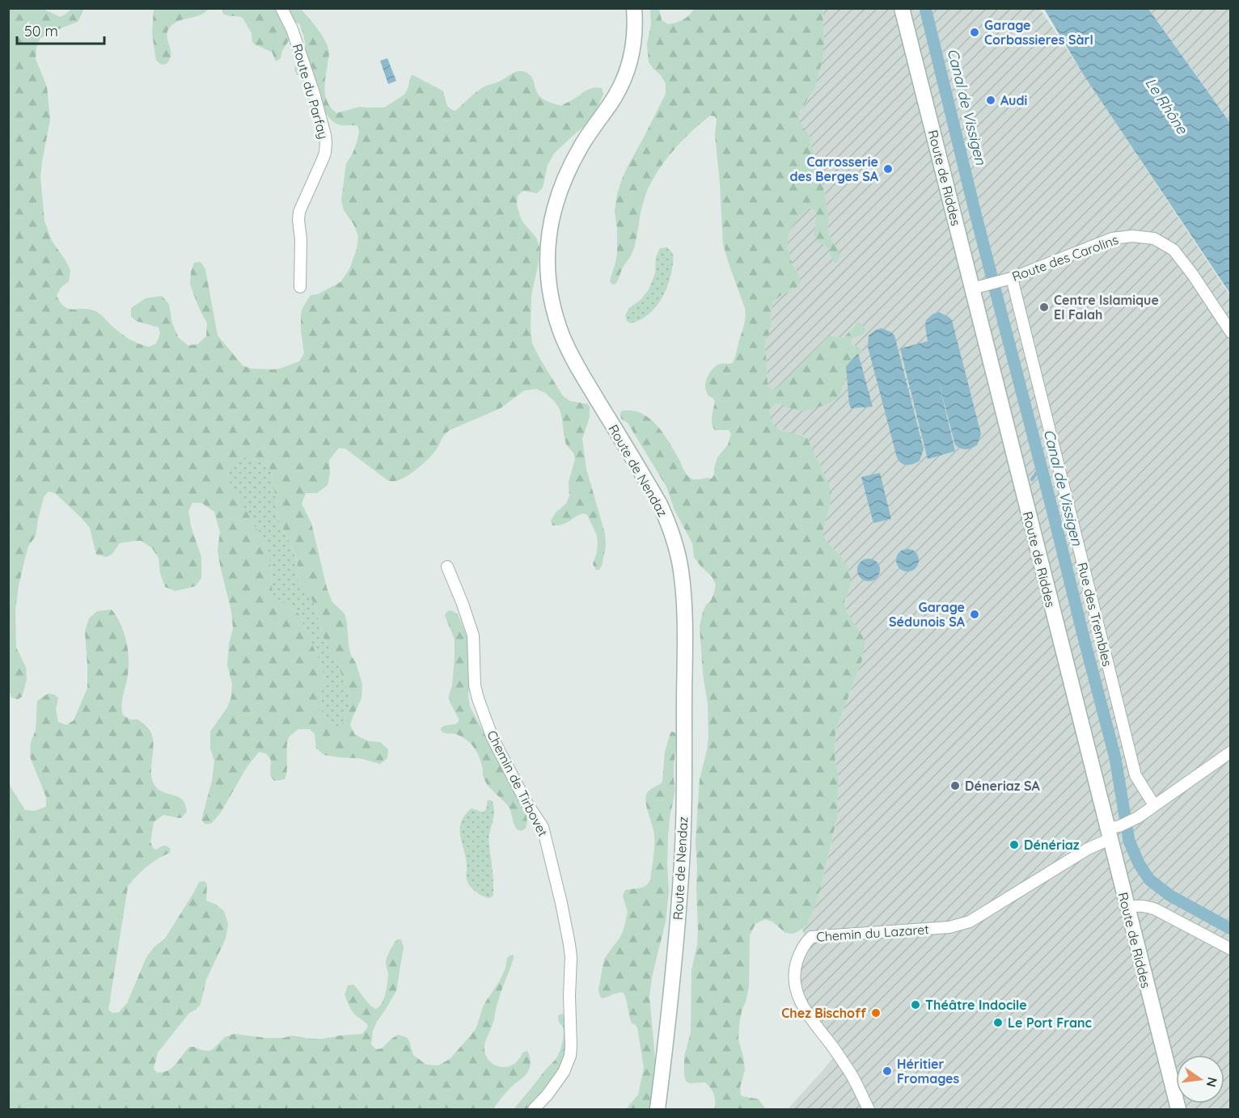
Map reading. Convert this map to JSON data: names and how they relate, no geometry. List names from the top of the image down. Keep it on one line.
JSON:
{"streets":{"main road":["Route de Riddes","Route de Nendaz"],"street":["Route du Parfay","Route des Carolins","Rue des Trembles","Chemin de Tirbovet","Chemin du Lazaret"]},"crossings":[["Route de Riddes","Route des Carolins"],["Route de Riddes","Chemin du Lazaret"],["Route des Carolins","Rue des Trembles"],["Rue des Trembles","Chemin du Lazaret"]],"water":["Le Rhône","Canal de Vissigen"],"places":["Garage Corbassieres Sàrl","Audi","Carrosserie des Berges SA","Centre Islamique El Falah","Garage Sédunois SA","Déneriaz SA","Dénériaz","Théâtre Indocile","Chez Bischoff","Le Port Franc","Héritier Fromages"],"scale_bar":"50 m","north":"right"}
